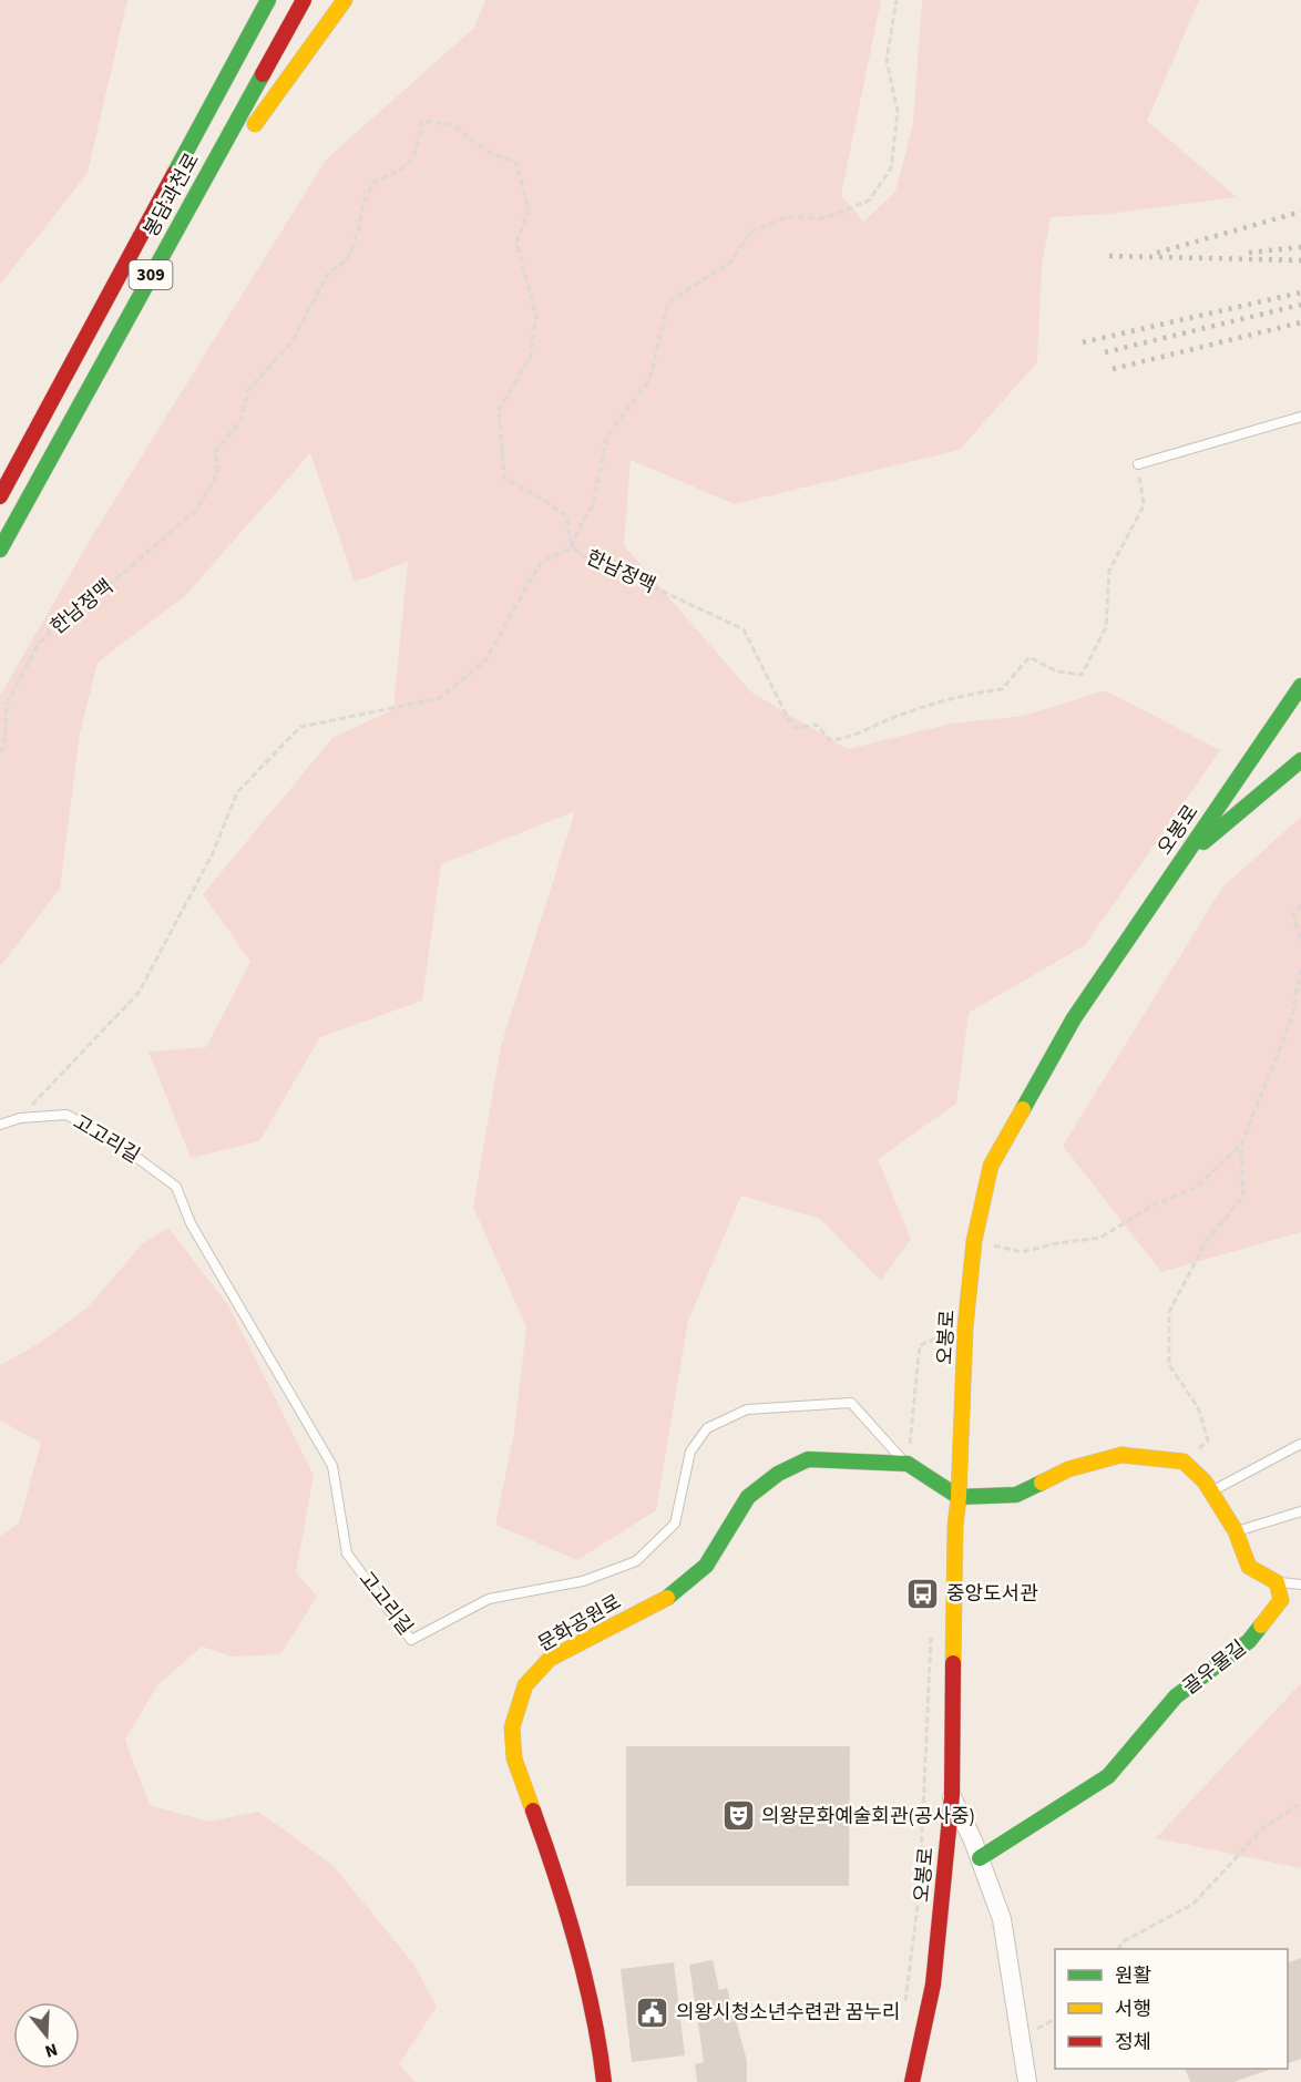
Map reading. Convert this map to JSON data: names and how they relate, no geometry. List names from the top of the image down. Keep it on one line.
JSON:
{"streets":{"main road":["봉담과천로","309","오봉로","문화공원로","골우물길"],"lane":["고고리길"],"path":["한남정맥"]},"crossings":[["오봉로","문화공원로"],["고고리길","문화공원로"]],"places":{"bus stop":["중앙도서관"],"theatre":["의왕문화예술회관(공사중)"],"public building":["의왕시청소년수련관 꿈누리"]},"legend":["원활","서행","정체"],"north":"bottom"}
